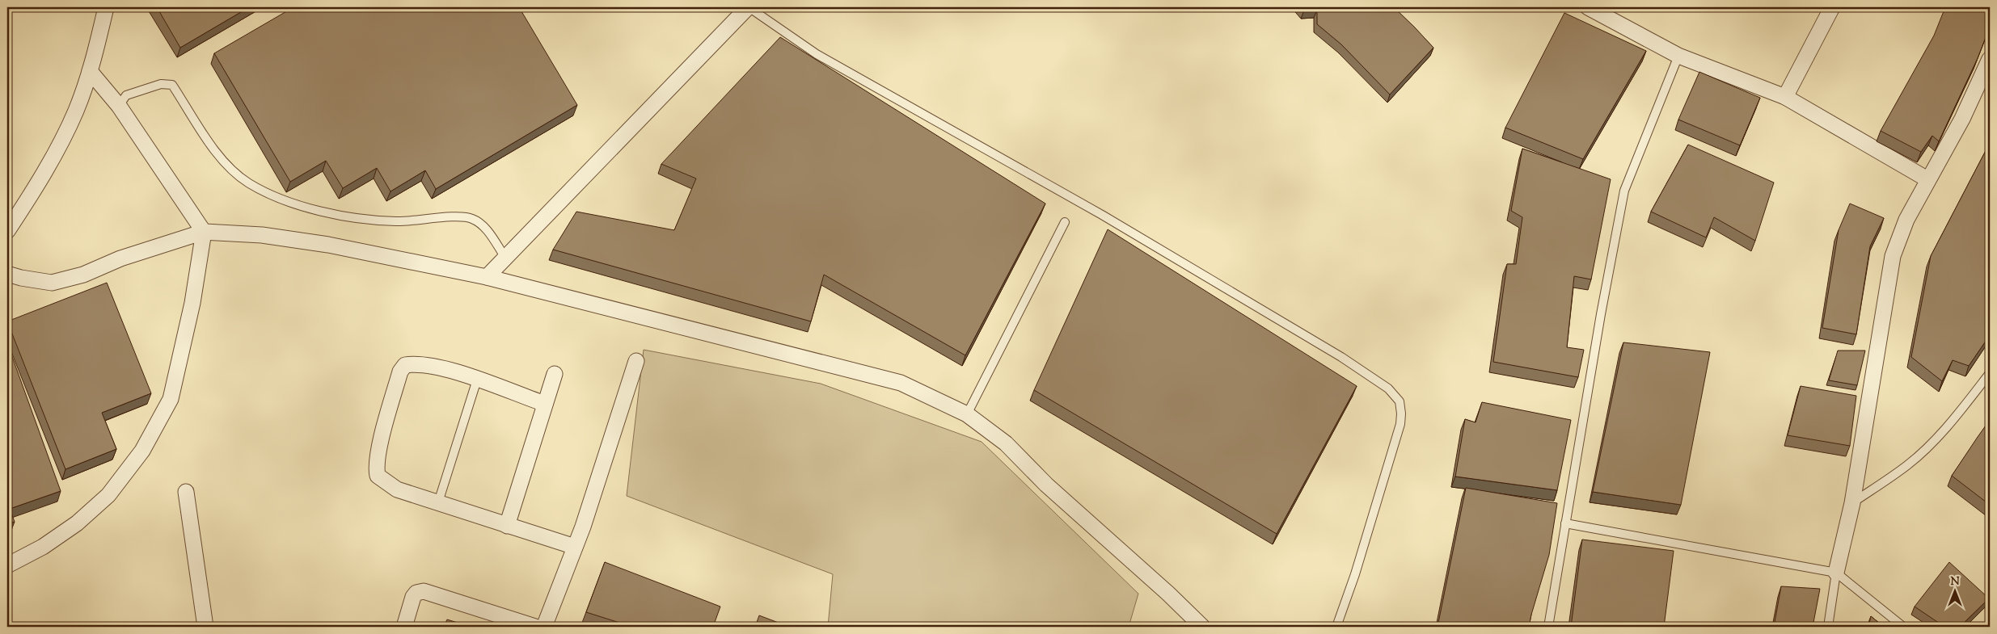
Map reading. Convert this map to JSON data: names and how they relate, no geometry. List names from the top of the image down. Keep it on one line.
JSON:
{"north":"top"}
